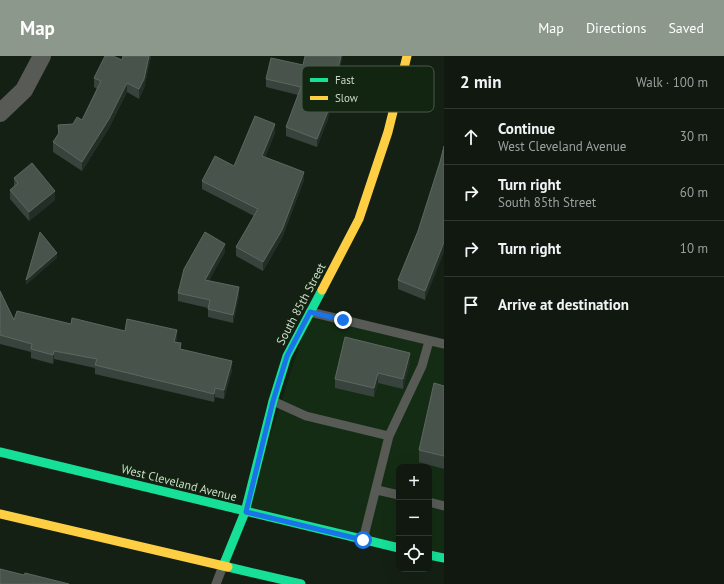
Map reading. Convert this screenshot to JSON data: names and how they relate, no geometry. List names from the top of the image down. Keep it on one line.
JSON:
{"streets":{"street":["South 85th Street","West Cleveland Avenue"]},"crossings":[["South 85th Street","West Cleveland Avenue"]],"legend":["Fast","Slow"],"page":{"header":"Map","nav":["Map","Directions","Saved"],"heading":["2 min","Walk · 100 m"],"list":[["Continue","West Cleveland Avenue","30 m"],["Turn right","South 85th Street","60 m"],["Turn right","10 m"],"Arrive at destination"],"map_buttons":["+","−"]}}
